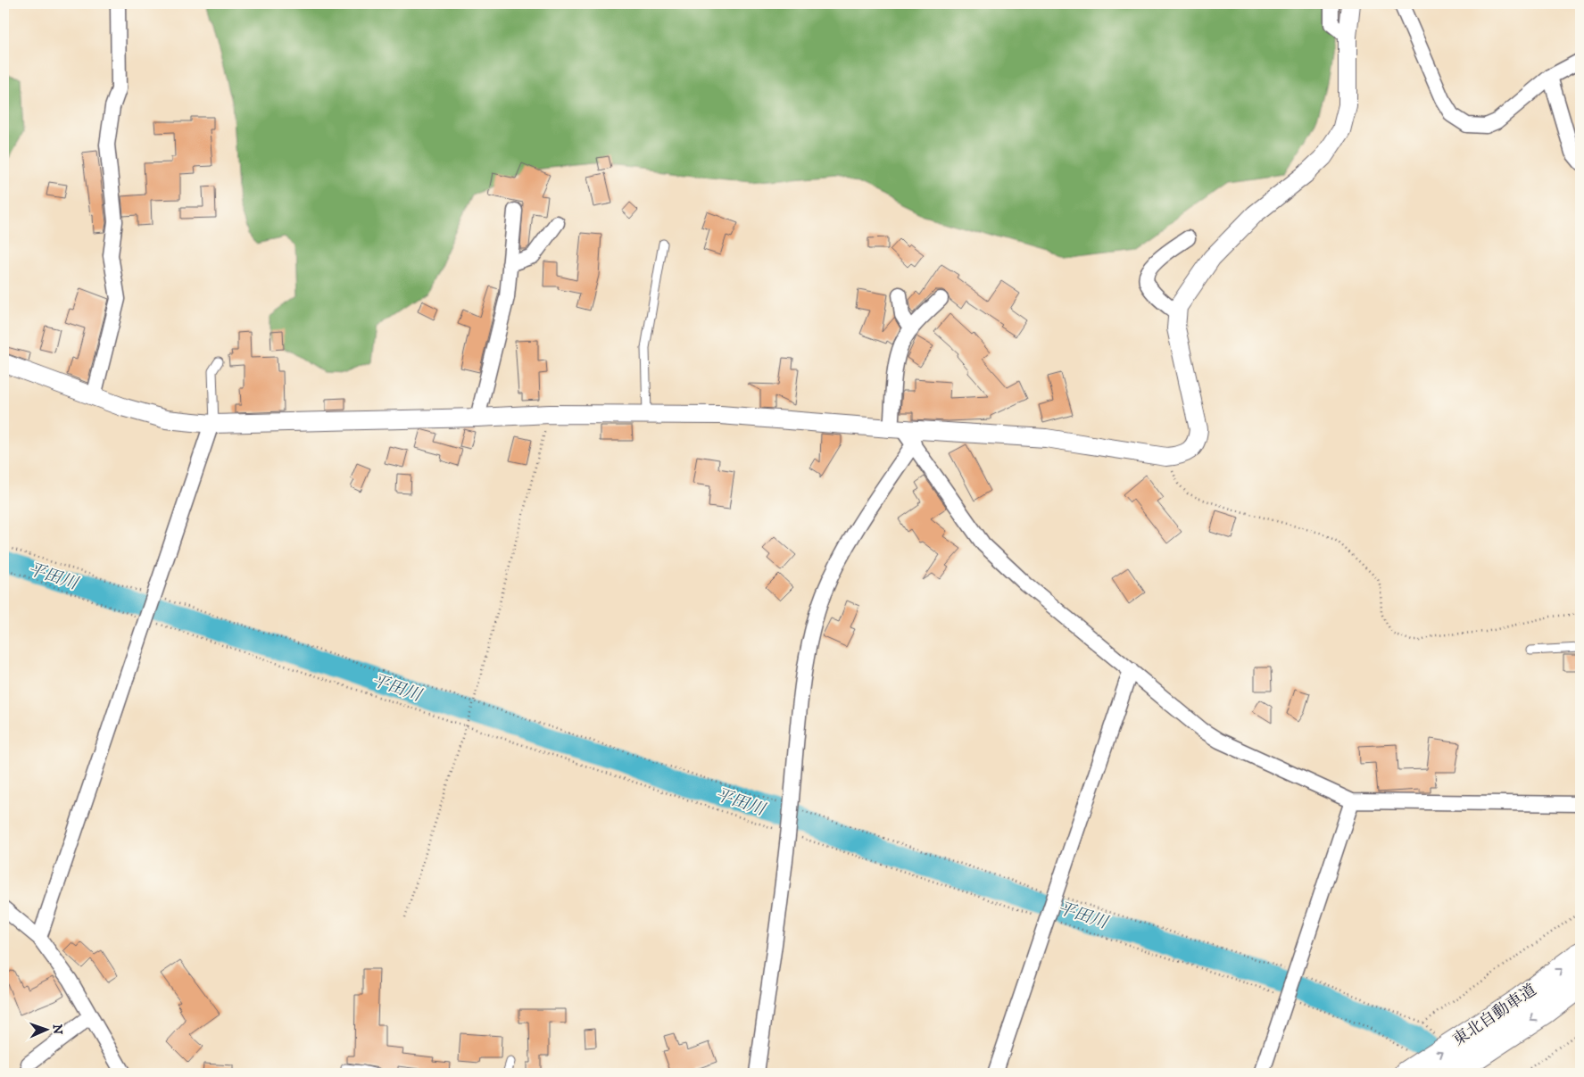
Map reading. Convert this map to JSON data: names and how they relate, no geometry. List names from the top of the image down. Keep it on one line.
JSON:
{"streets":{"highway":["東北自動車道"]},"water":["平田川"],"north":"right"}
